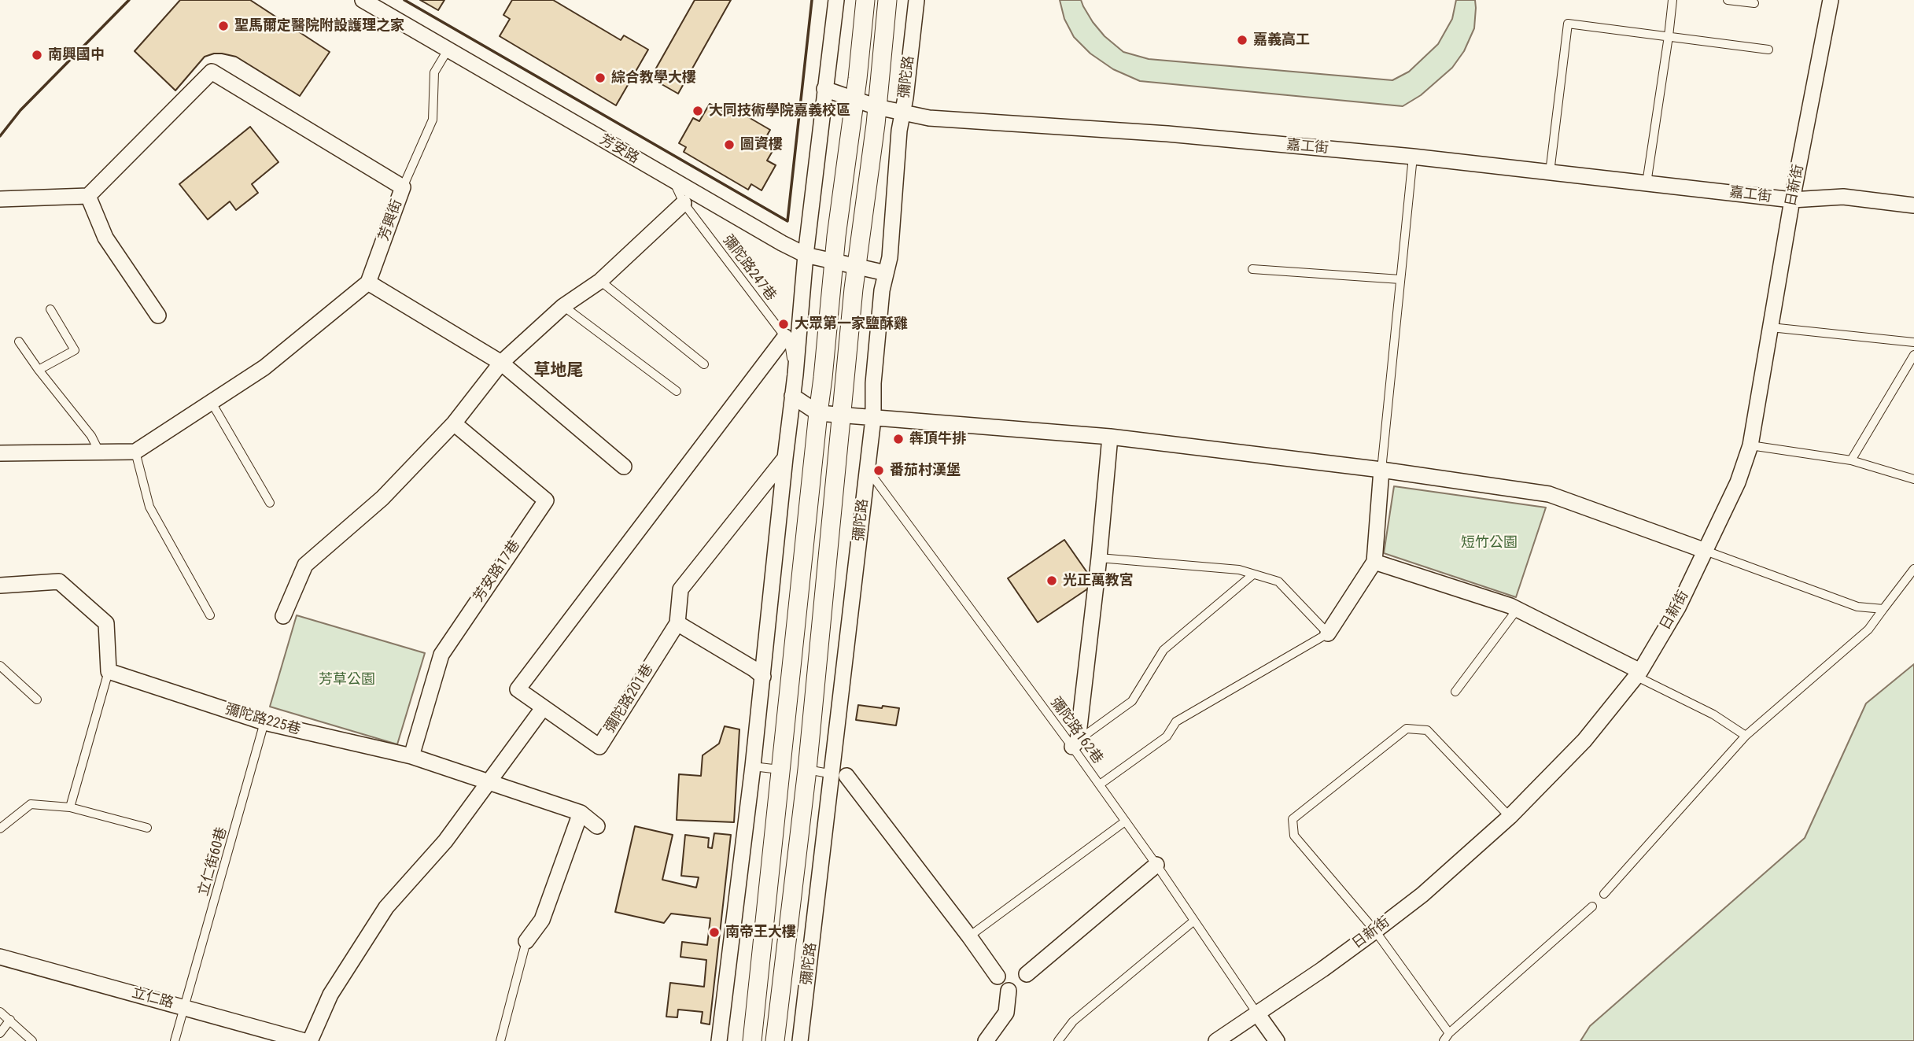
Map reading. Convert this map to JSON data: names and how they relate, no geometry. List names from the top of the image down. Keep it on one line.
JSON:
{"streets":{"street":["彌陀路","嘉工街","芳安路","日新街","芳興街","芳安路17巷","彌陀路201巷","彌陀路225巷","立仁路"],"lane":["彌陀路247巷","彌陀路162巷","立仁街60巷"]},"crossings":[["彌陀路","嘉工街"],["彌陀路","芳安路"],["彌陀路","彌陀路162巷"],["嘉工街","日新街"],["芳安路","彌陀路247巷"],["日新街","彌陀路162巷"],["芳安路17巷","彌陀路225巷"],["彌陀路225巷","立仁街60巷"],["立仁街60巷","立仁路"]],"districts":["草地尾"],"parks":["短竹公園","芳草公園"],"places":["聖馬爾定醫院附設護理之家","嘉義高工","南興國中","綜合教學大樓","大同技術學院嘉義校區","圖資樓","大眾第一家鹽酥雞","犇頂牛排","番茄村漢堡","光正萬教宮","南帝王大樓"]}
